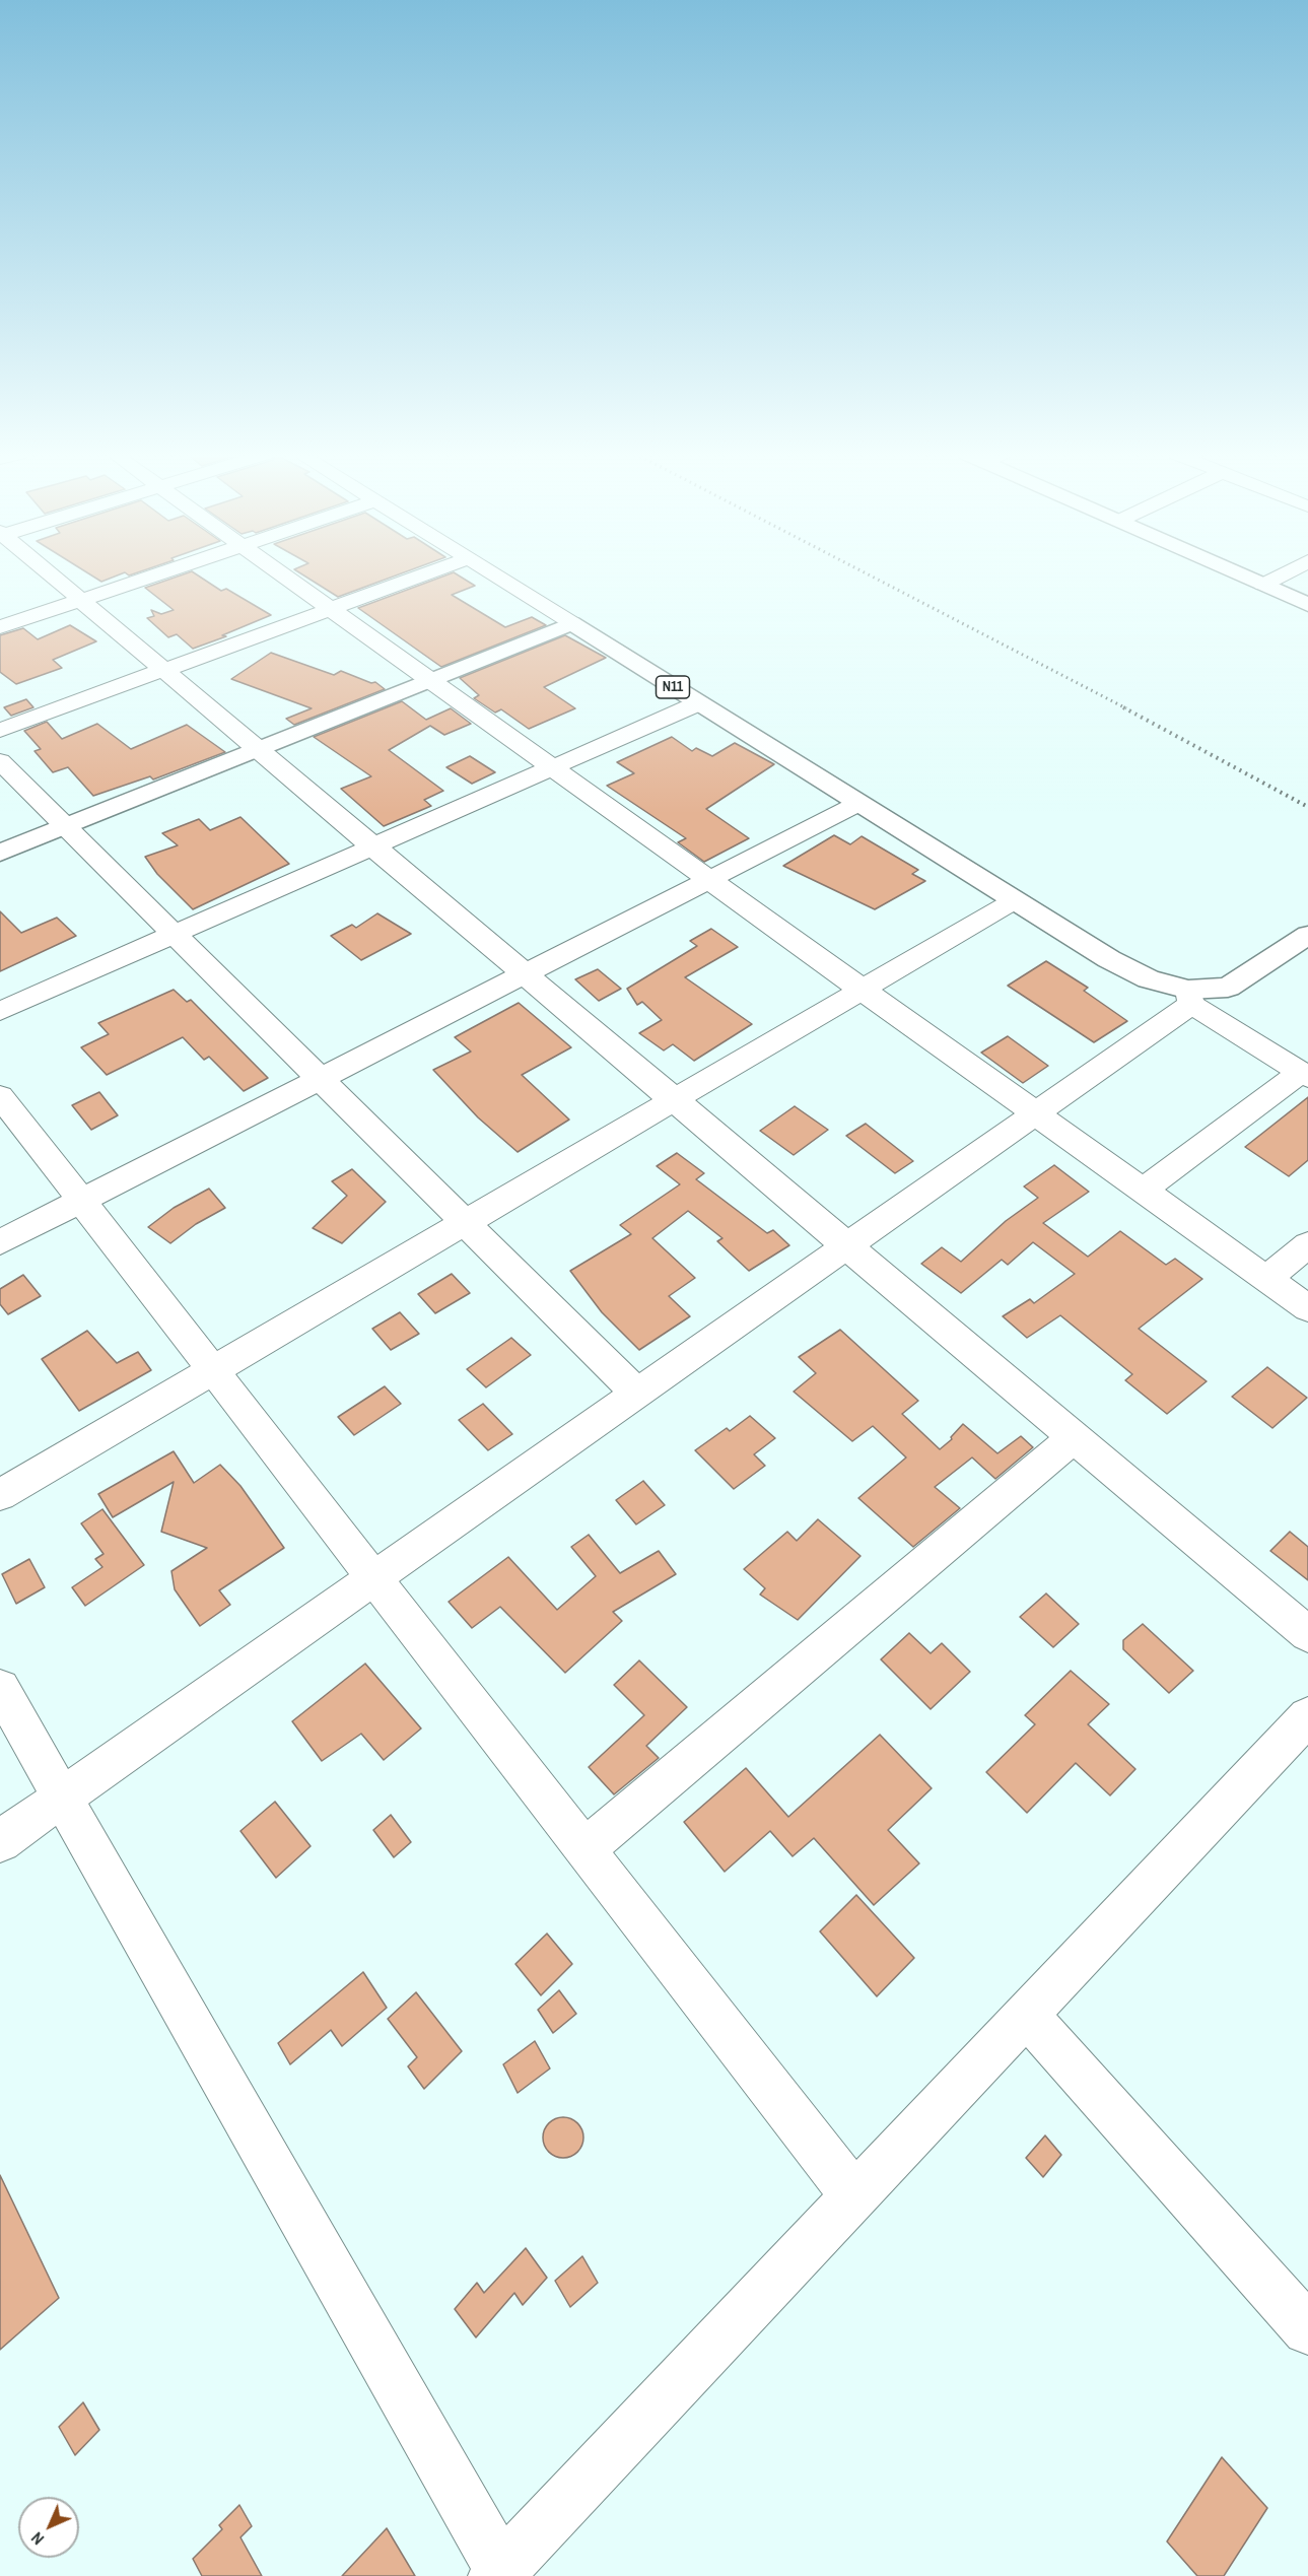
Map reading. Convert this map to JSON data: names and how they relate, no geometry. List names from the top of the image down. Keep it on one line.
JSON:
{"streets":{"main road":["N11"]},"north":"bottom left"}
